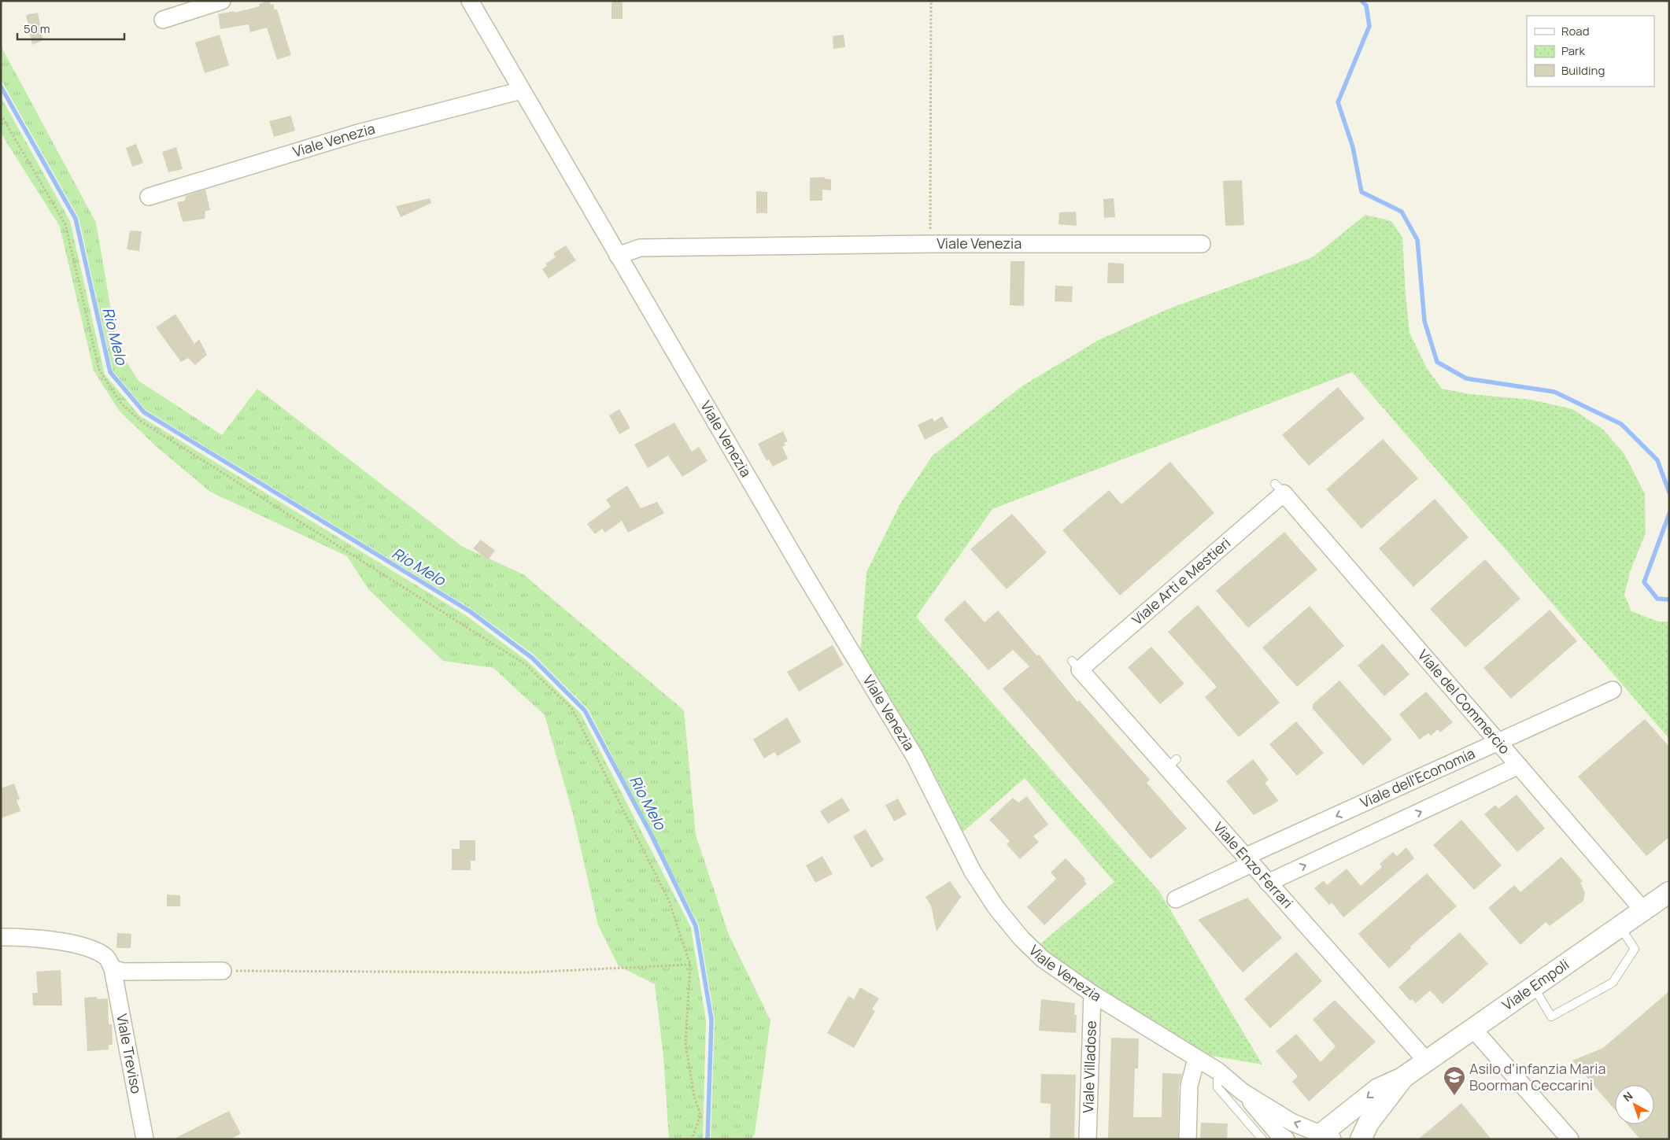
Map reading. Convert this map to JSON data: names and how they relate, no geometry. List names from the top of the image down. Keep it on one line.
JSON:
{"streets":{"street":["Viale Venezia","Viale Arti e Mestieri","Viale del Commercio","Viale dell'Economia","Viale Enzo Ferrari","Viale Empoli","Viale Treviso","Viale Villadose"]},"crossings":[["Viale Venezia","Viale Empoli"],["Viale Venezia","Viale Villadose"],["Viale Arti e Mestieri","Viale del Commercio"],["Viale Arti e Mestieri","Viale Enzo Ferrari"],["Viale del Commercio","Viale dell'Economia"],["Viale del Commercio","Viale Empoli"],["Viale dell'Economia","Viale Enzo Ferrari"],["Viale Enzo Ferrari","Viale Empoli"]],"water":["Rio Melo"],"places":{"school or university":["Asilo d'infanzia Maria Boorman Ceccarini"]},"legend":["Road","Park","Building"],"scale_bar":"50 m","north":"top left"}
